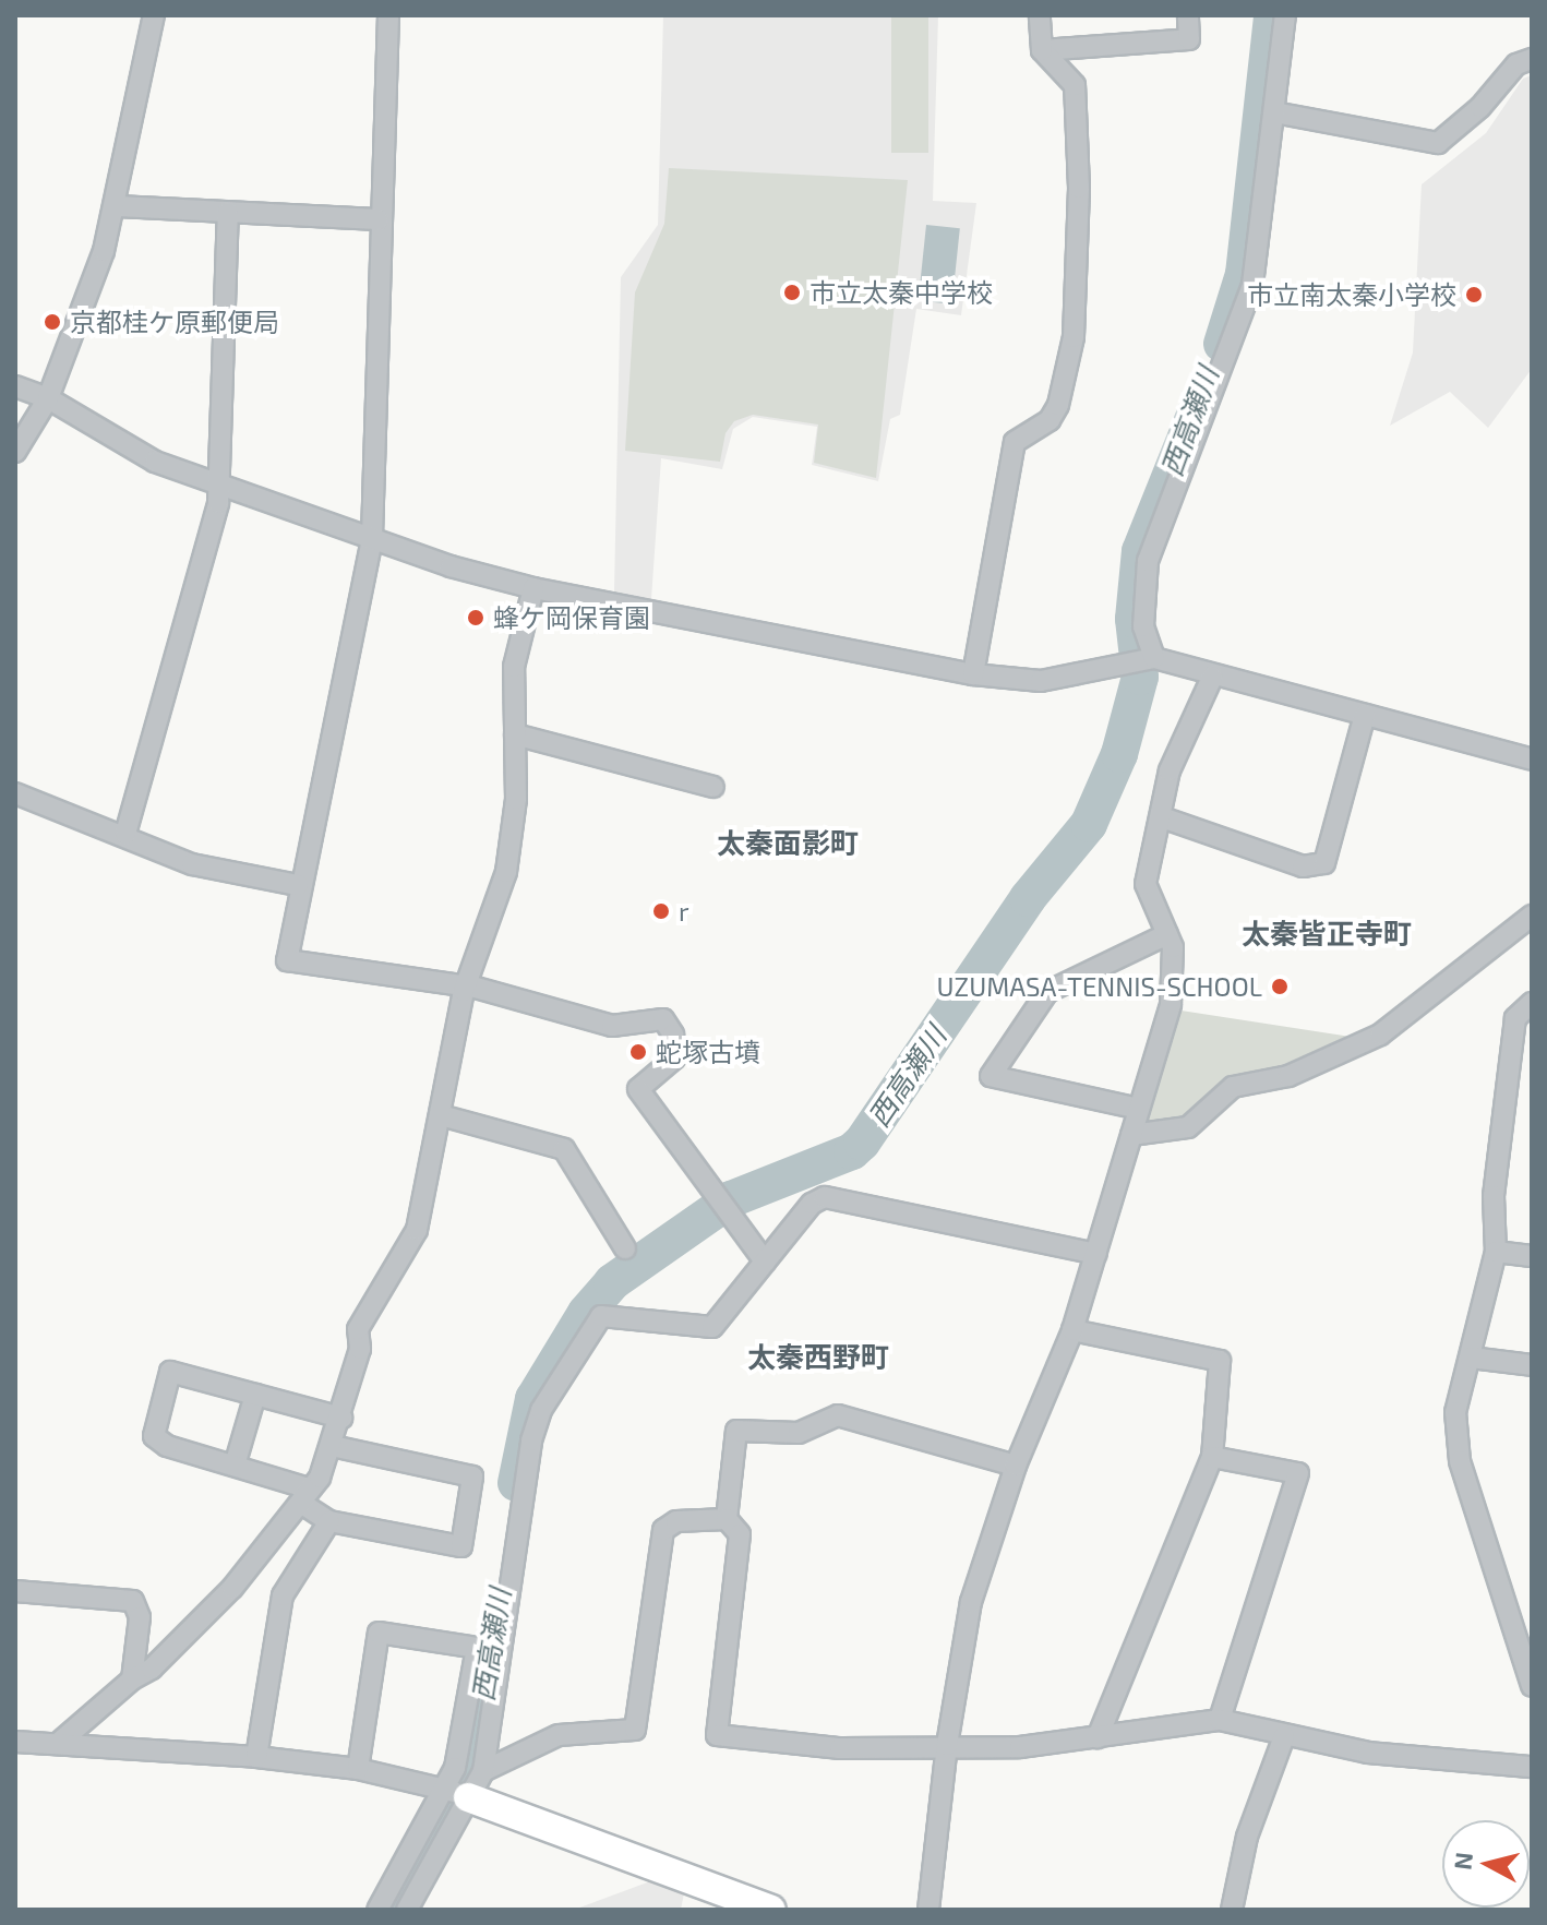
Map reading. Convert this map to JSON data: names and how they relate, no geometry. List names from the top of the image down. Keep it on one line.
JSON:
{"districts":["太秦面影町","太秦皆正寺町","太秦西野町"],"water":["西高瀬川"],"places":["市立太秦中学校","市立南太秦小学校","京都桂ケ原郵便局","蜂ケ岡保育園","r","UZUMASA-TENNIS-SCHOOL","蛇塚古墳"],"north":"left"}
